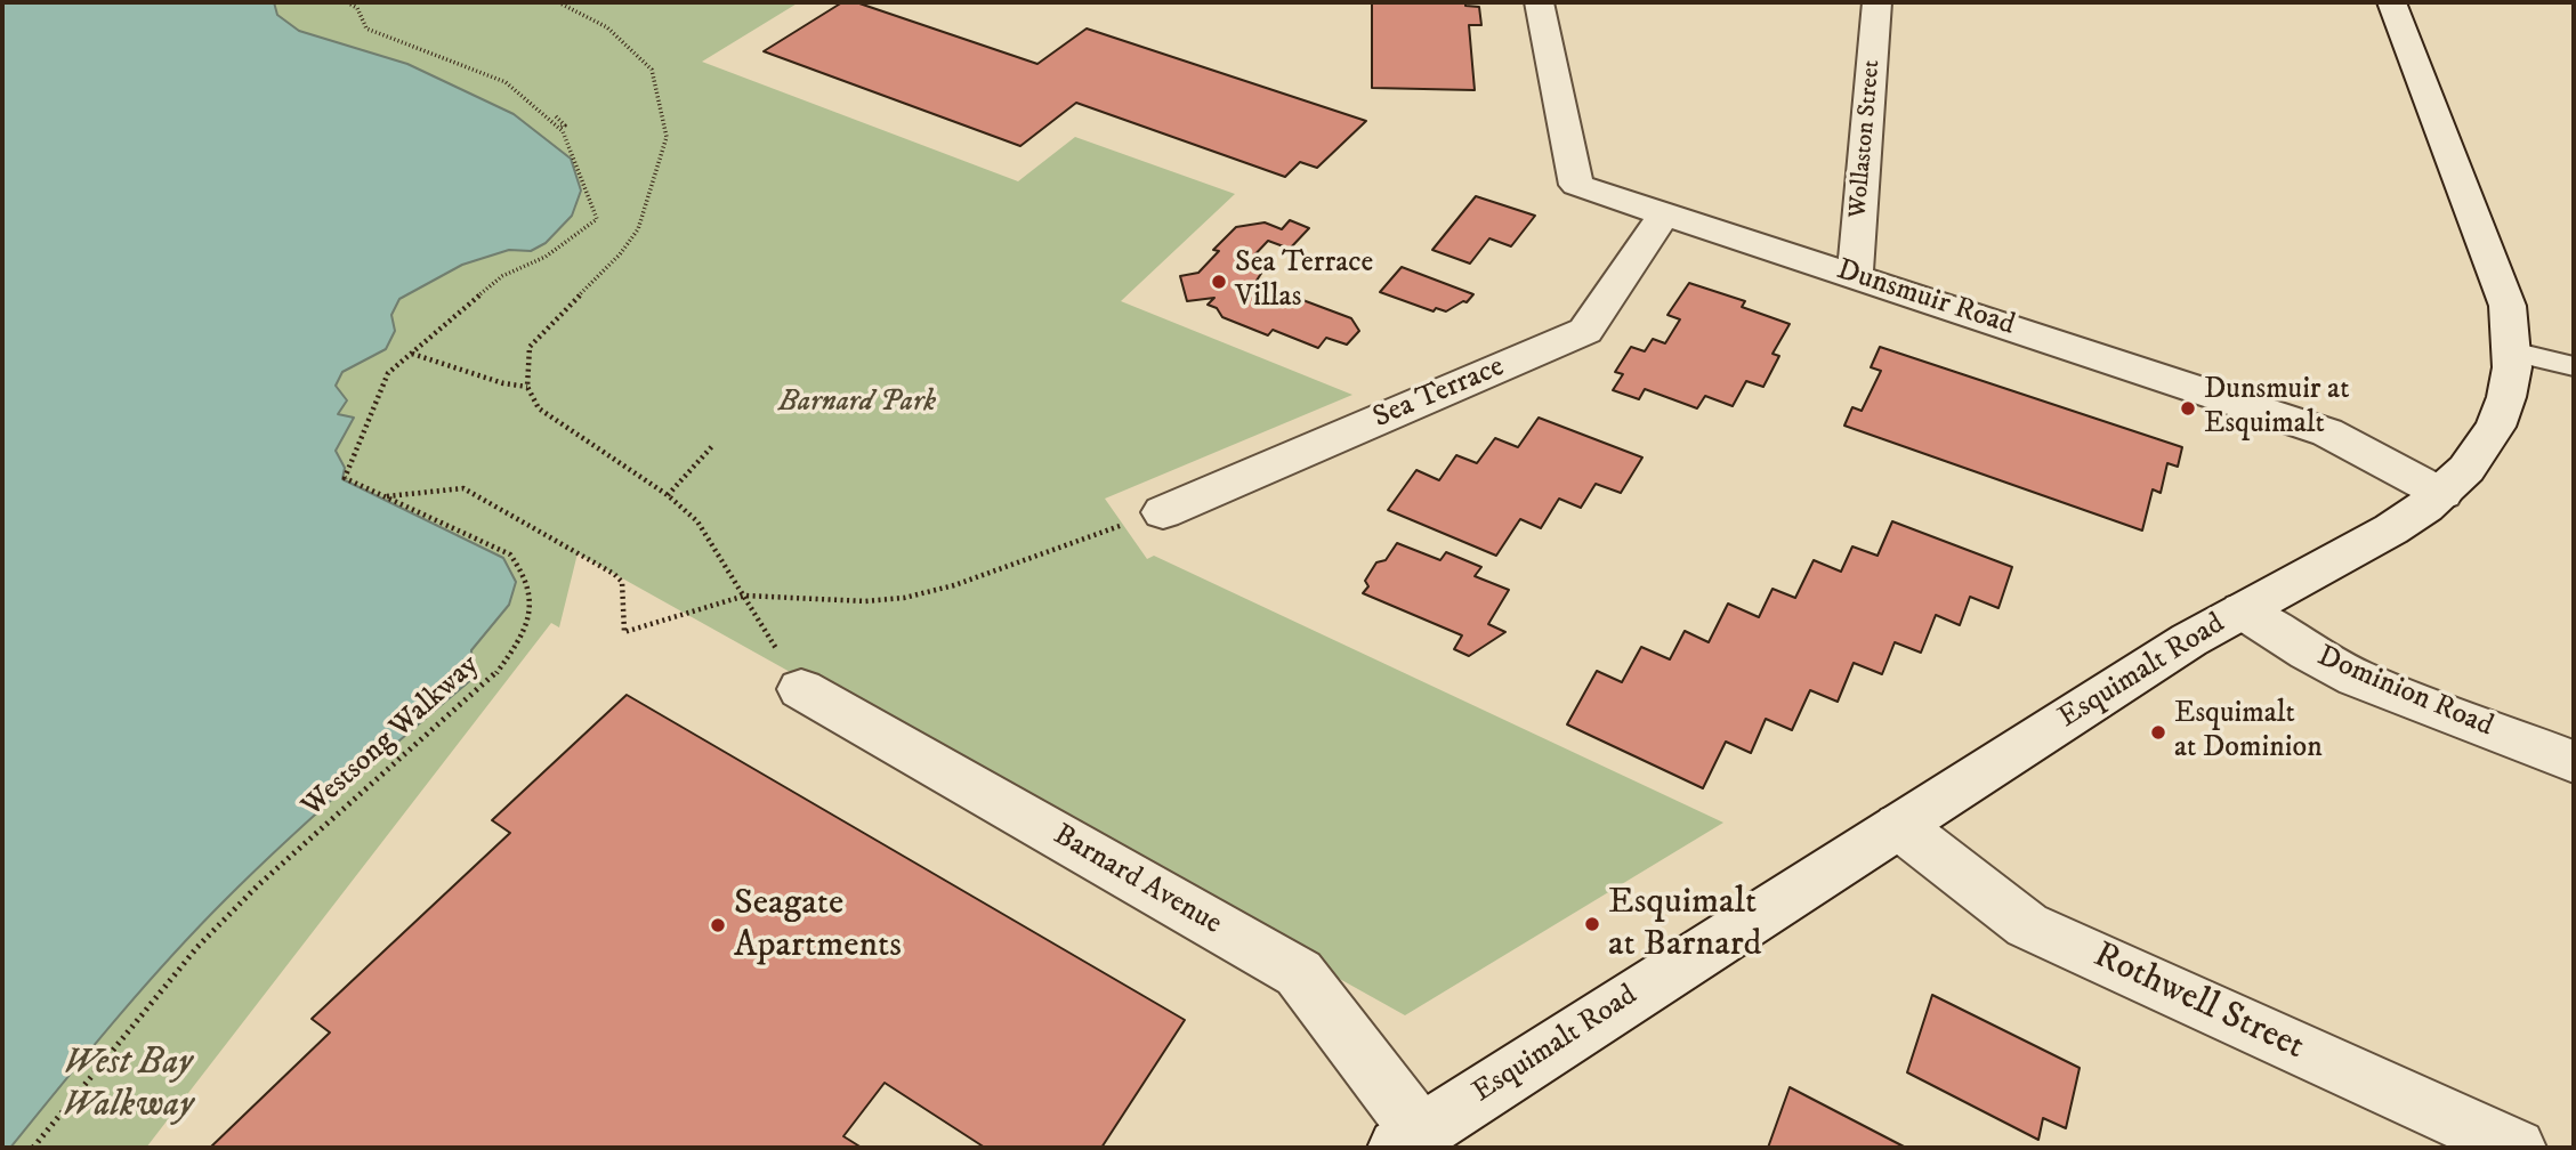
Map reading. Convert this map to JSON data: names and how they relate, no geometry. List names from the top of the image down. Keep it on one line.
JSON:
{"streets":{"street":["Wollaston Street","Dunsmuir Road","Sea Terrace","Esquimalt Road","Dominion Road","Barnard Avenue","Rothwell Street"],"path":["Westsong Walkway"]},"crossings":[["Wollaston Street","Dunsmuir Road"],["Dunsmuir Road","Sea Terrace"],["Dunsmuir Road","Esquimalt Road"],["Esquimalt Road","Dominion Road"],["Esquimalt Road","Barnard Avenue"],["Esquimalt Road","Rothwell Street"]],"parks":["Barnard Park","West Bay Walkway"],"places":["Sea Terrace Villas","Dunsmuir at Esquimalt","Esquimalt at Dominion","Esquimalt at Barnard","Seagate Apartments"]}
